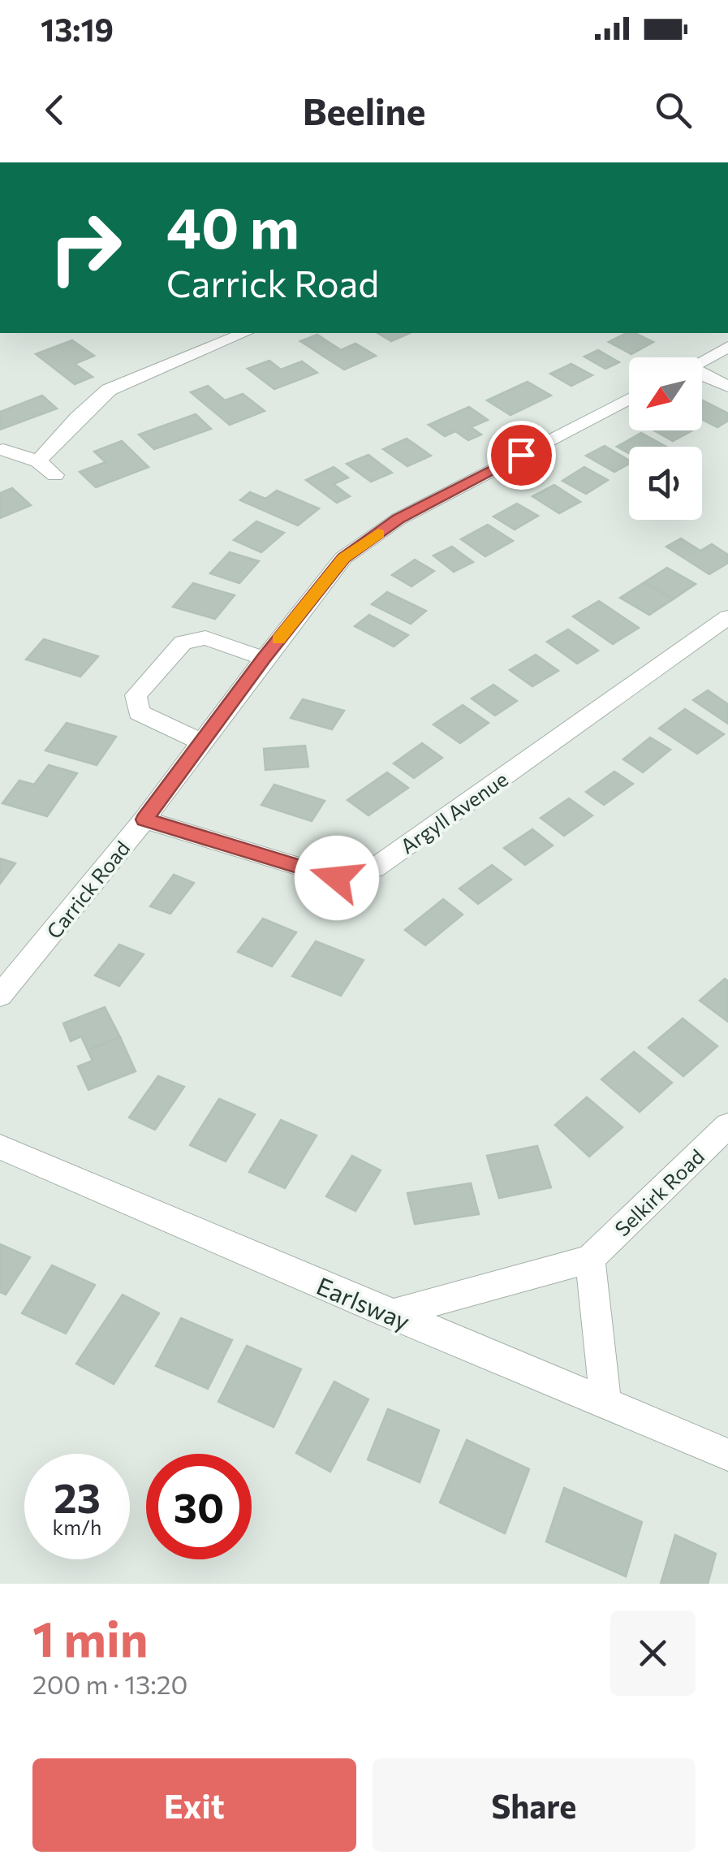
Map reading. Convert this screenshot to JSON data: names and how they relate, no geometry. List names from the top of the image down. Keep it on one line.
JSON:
{"streets":{"street":["Argyll Avenue","Carrick Road","Selkirk Road","Earlsway"]},"crossings":[["Argyll Avenue","Carrick Road"],["Selkirk Road","Earlsway"]],"north":"bottom left","page":{"status":"13:19","header":"Beeline","turn":["40 m","Carrick Road"],"speed":"23 km/h","limit":"30","heading":["1 min","200 m · 13:20"],"buttons":["Exit","Share"]}}
